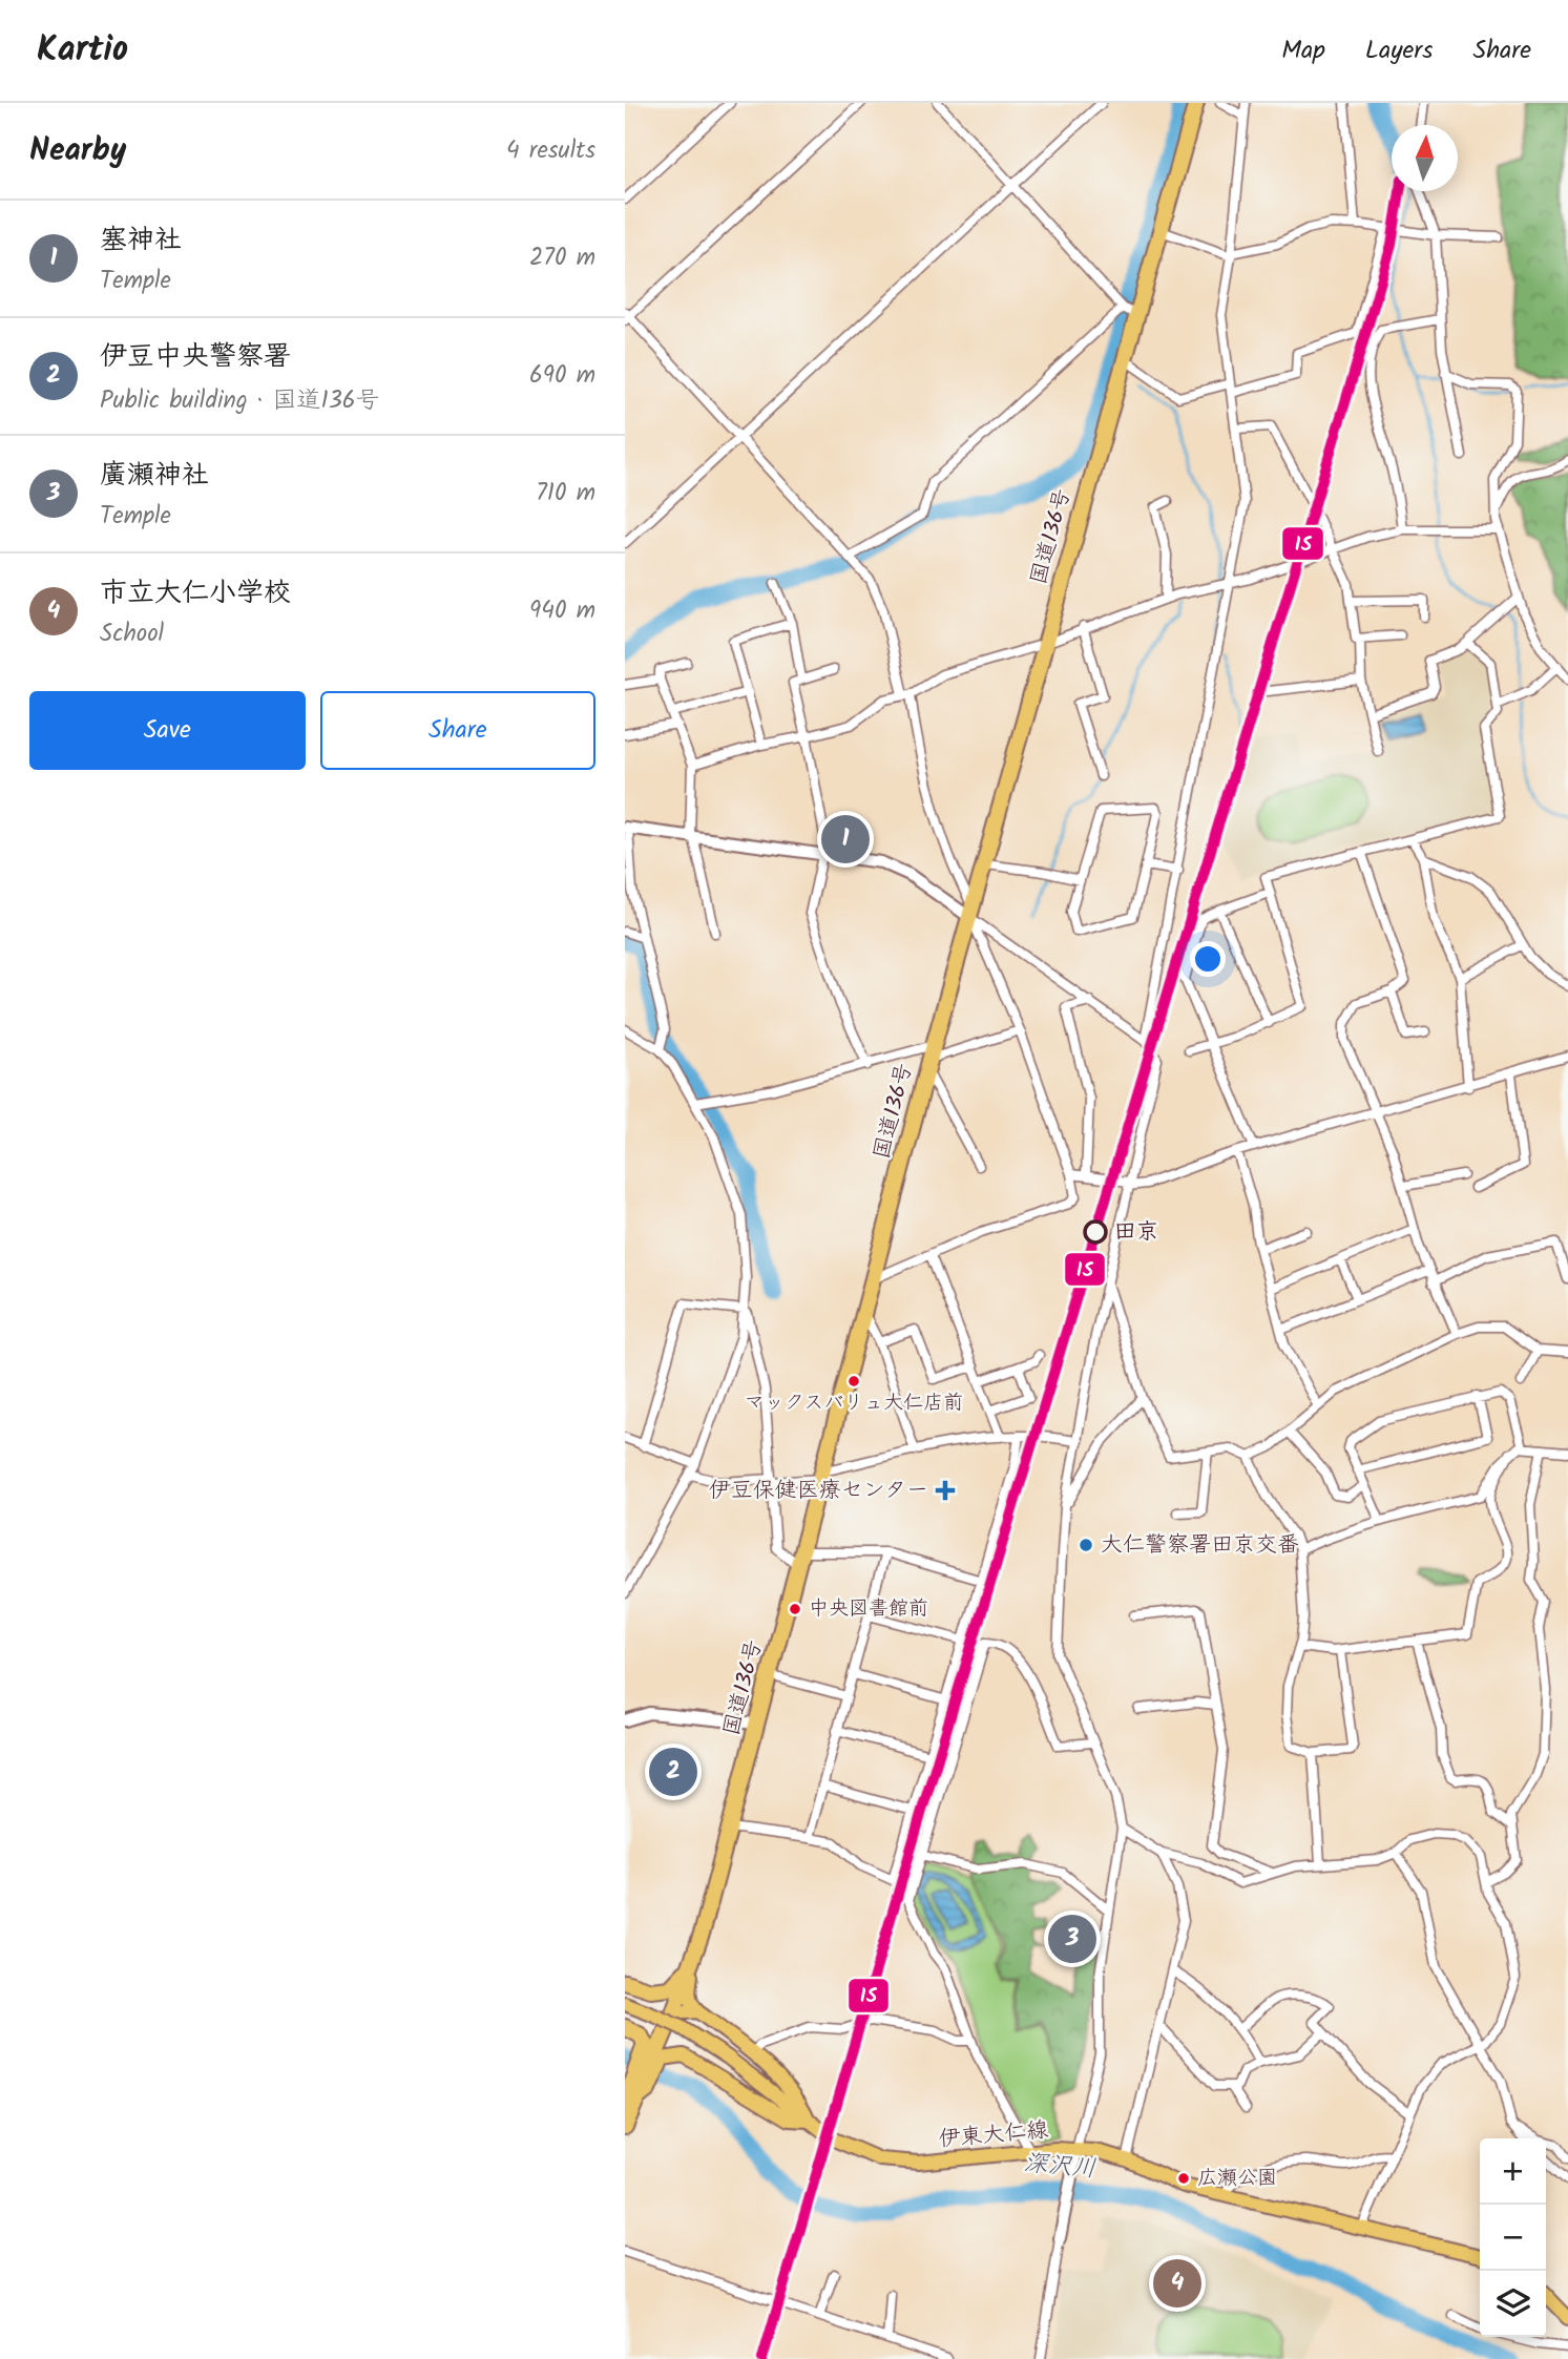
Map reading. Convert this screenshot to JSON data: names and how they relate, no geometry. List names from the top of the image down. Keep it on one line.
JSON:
{"streets":{"highway":["国道136号"],"main road":["伊東大仁線"]},"crossings":[["国道136号","伊東大仁線"]],"water":["深沢川"],"places":{"other":["田京","マックスバリュ大仁店前","大仁警察署田京交番","中央図書館前","広瀬公園"],"health":["伊豆保健医療センター"]},"lines":["transit line IS"],"north":"top","page":{"header":"Kartio","nav":["Map","Layers","Share"],"heading":["Nearby","4 results"],"list":[{"mark":"1","name":"塞神社","note":"Temple","value":"270 m"},{"mark":"2","name":"伊豆中央警察署","note":"Public building · 国道136号","value":"690 m"},{"mark":"3","name":"廣瀬神社","note":"Temple","value":"710 m"},{"mark":"4","name":"市立大仁小学校","note":"School","value":"940 m"}],"buttons":["Save","Share"],"pins":["1","2","3","4"],"map_buttons":["+","−"]}}
